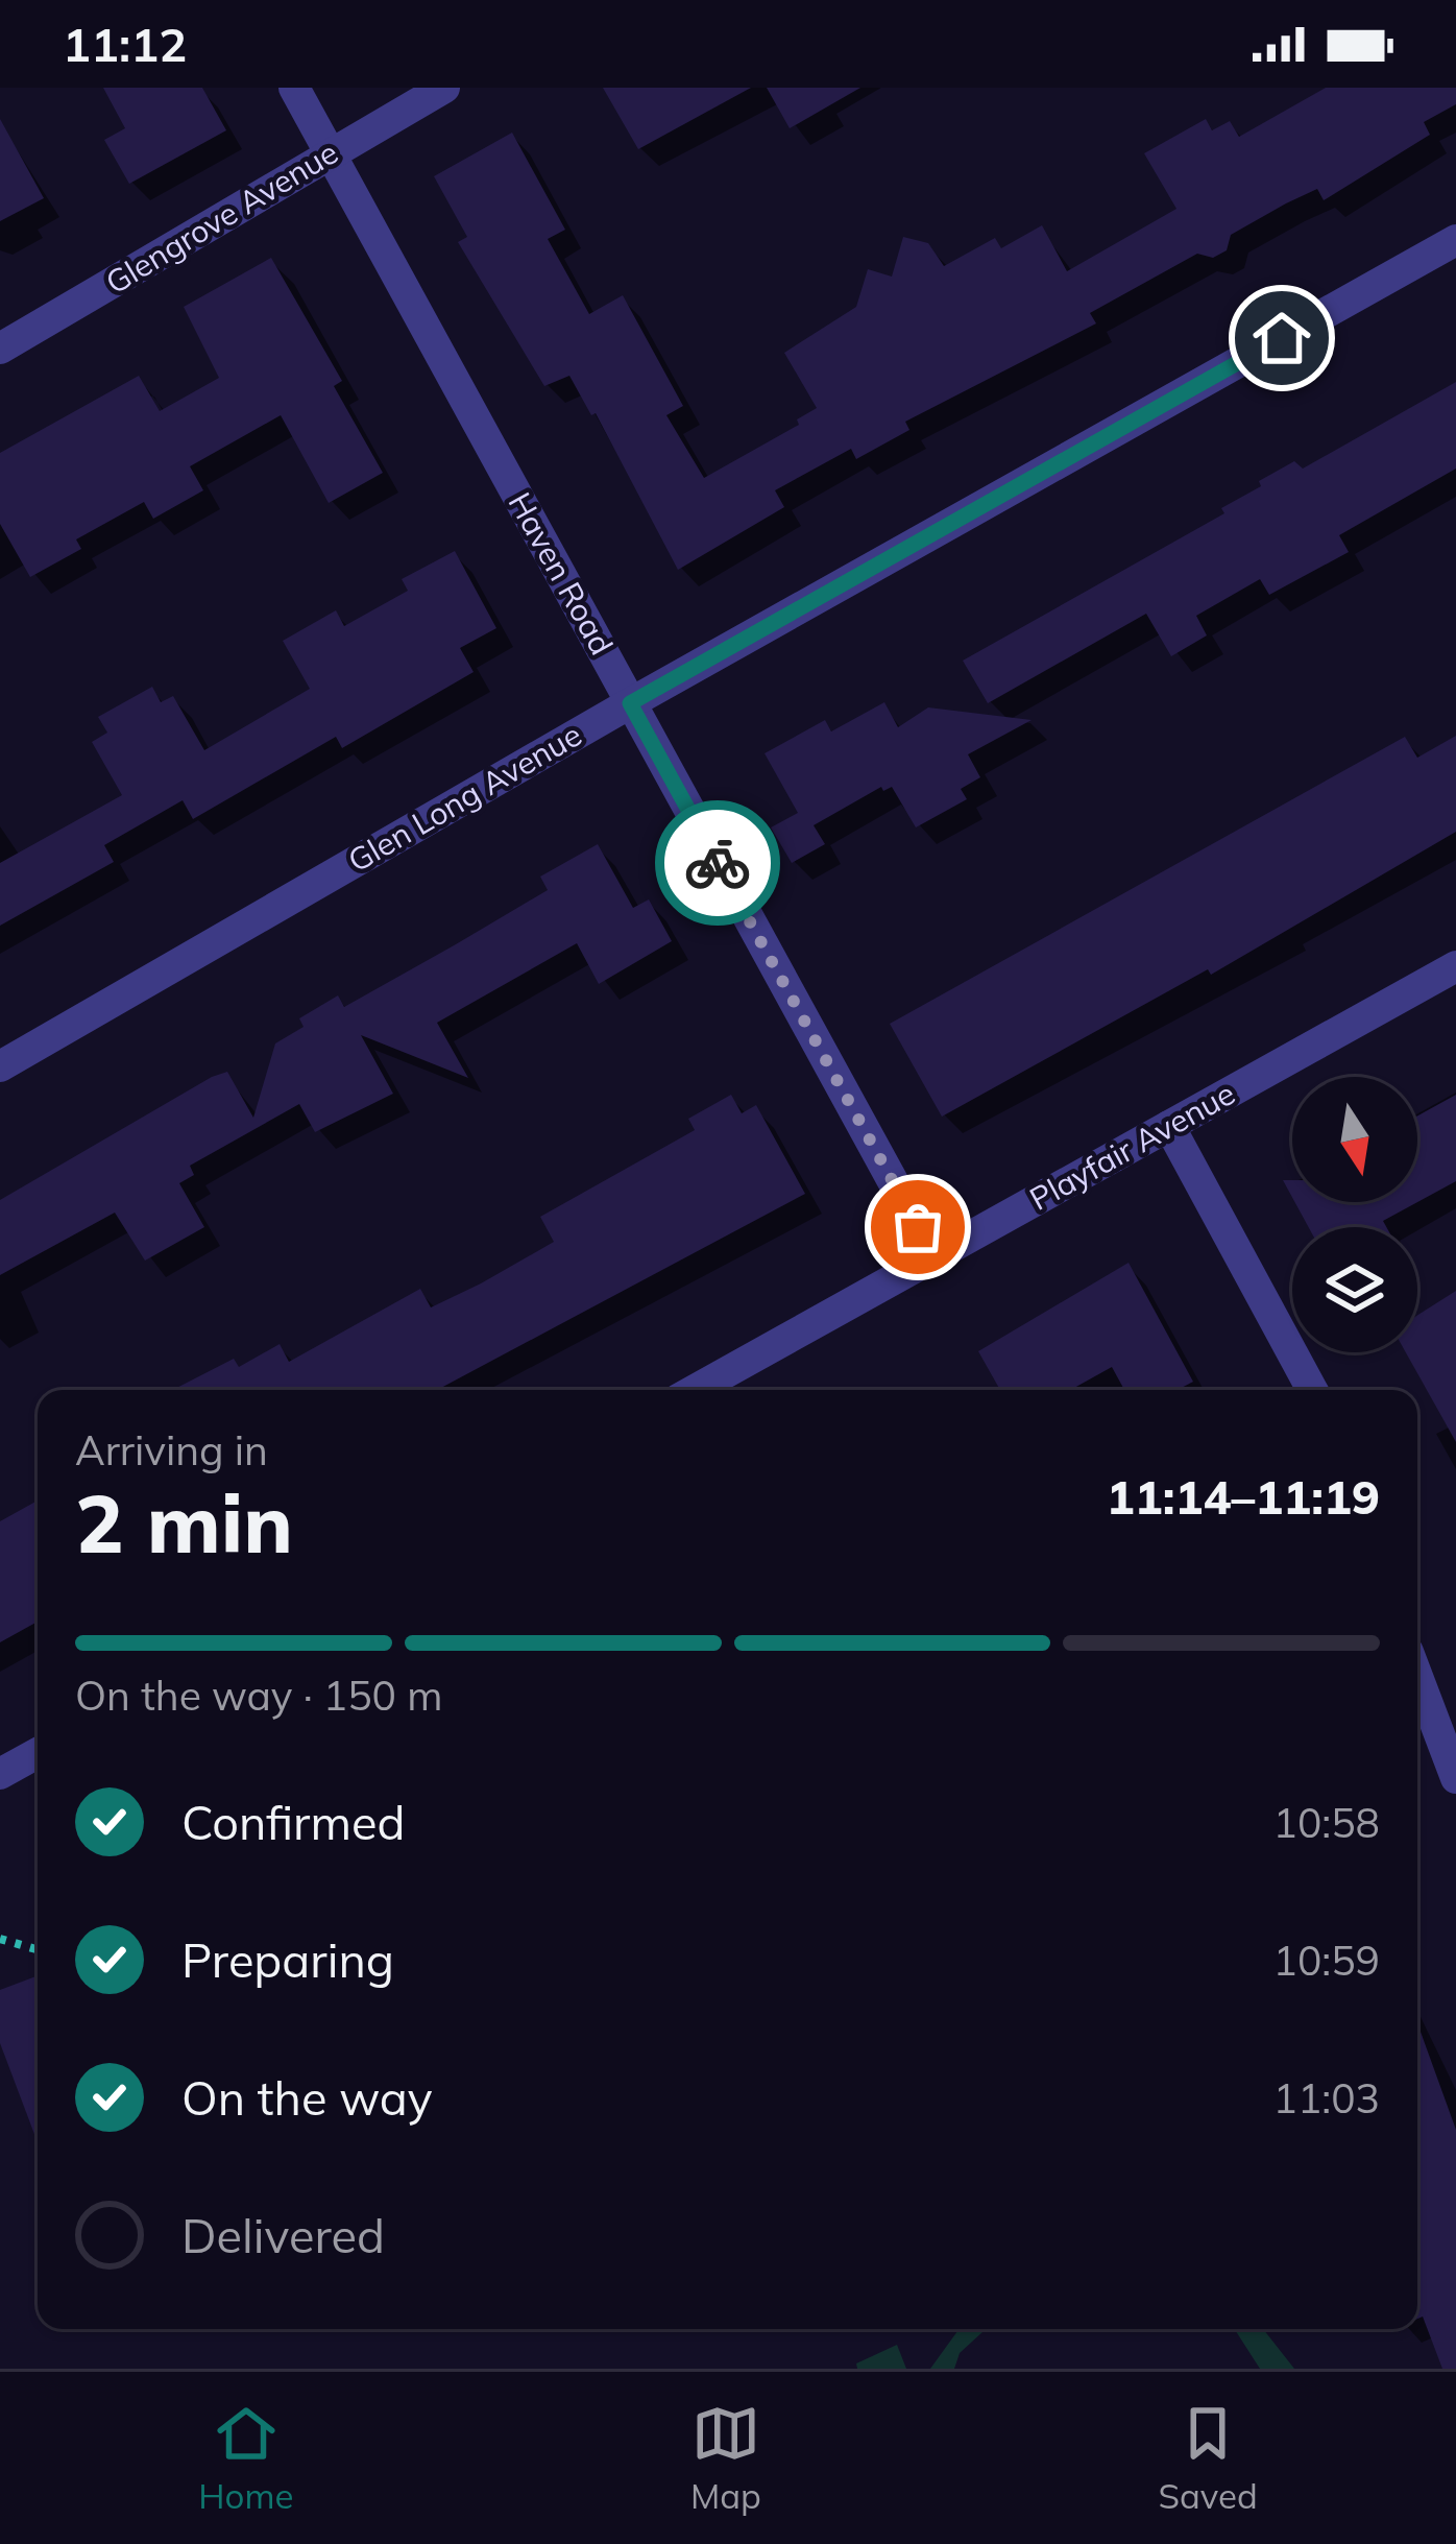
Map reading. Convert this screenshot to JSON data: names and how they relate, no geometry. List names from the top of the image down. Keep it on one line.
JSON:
{"streets":{"street":["Glengrove Avenue","Haven Road","Glen Long Avenue","Playfair Avenue"]},"crossings":[["Glengrove Avenue","Haven Road"],["Haven Road","Glen Long Avenue"],["Haven Road","Playfair Avenue"]],"north":"bottom","page":{"status":"11:12","heading":["2 min","Arriving in","11:14–11:19"],"bar":"On the way · 150 m","list":[["Confirmed","10:58"],["Preparing","10:59"],["On the way","11:03"],"Delivered"],"tabs":["Home","Map","Saved"]}}
